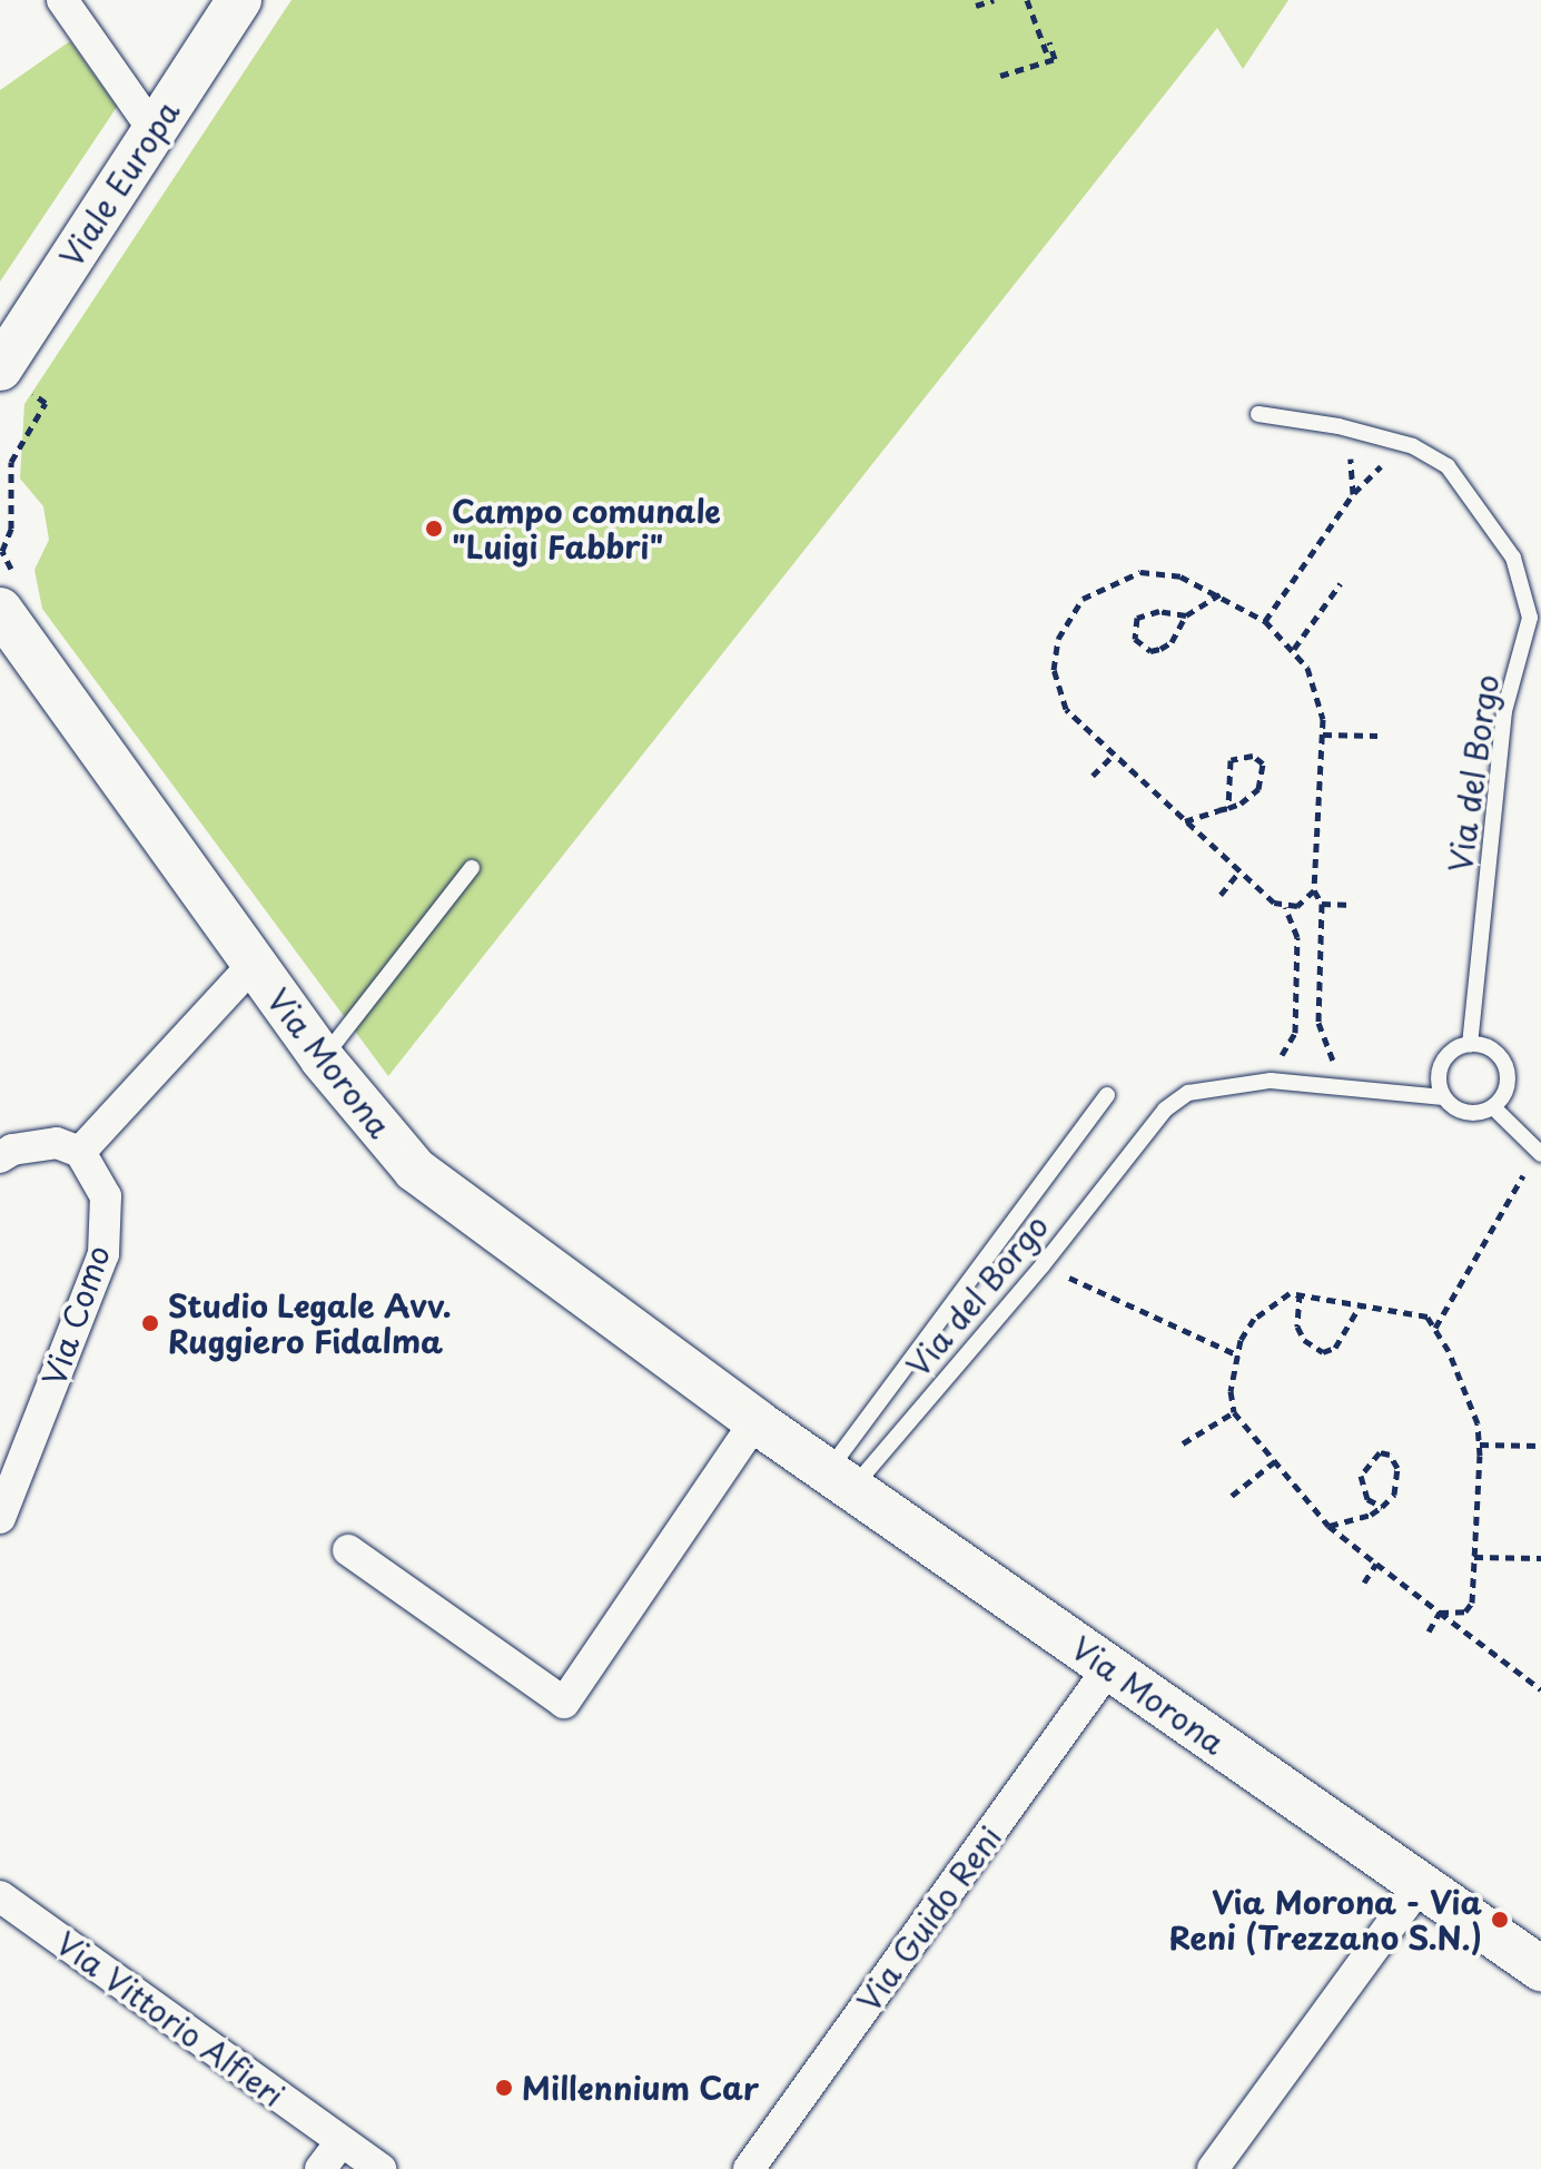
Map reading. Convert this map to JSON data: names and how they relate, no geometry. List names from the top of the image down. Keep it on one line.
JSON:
{"streets":{"main road":["Viale Europa","Via Morona"],"street":["Via Como","Via Guido Reni","Via Vittorio Alfieri"],"lane":["Via del Borgo"]},"crossings":[["Via del Borgo","Via Morona"],["Via Morona","Via Guido Reni"]],"places":["Campo comunale \"Luigi Fabbri\"","Studio Legale Avv. Ruggiero Fidalma","Via Morona - Via Reni (Trezzano S.N.)","Millennium Car"]}
